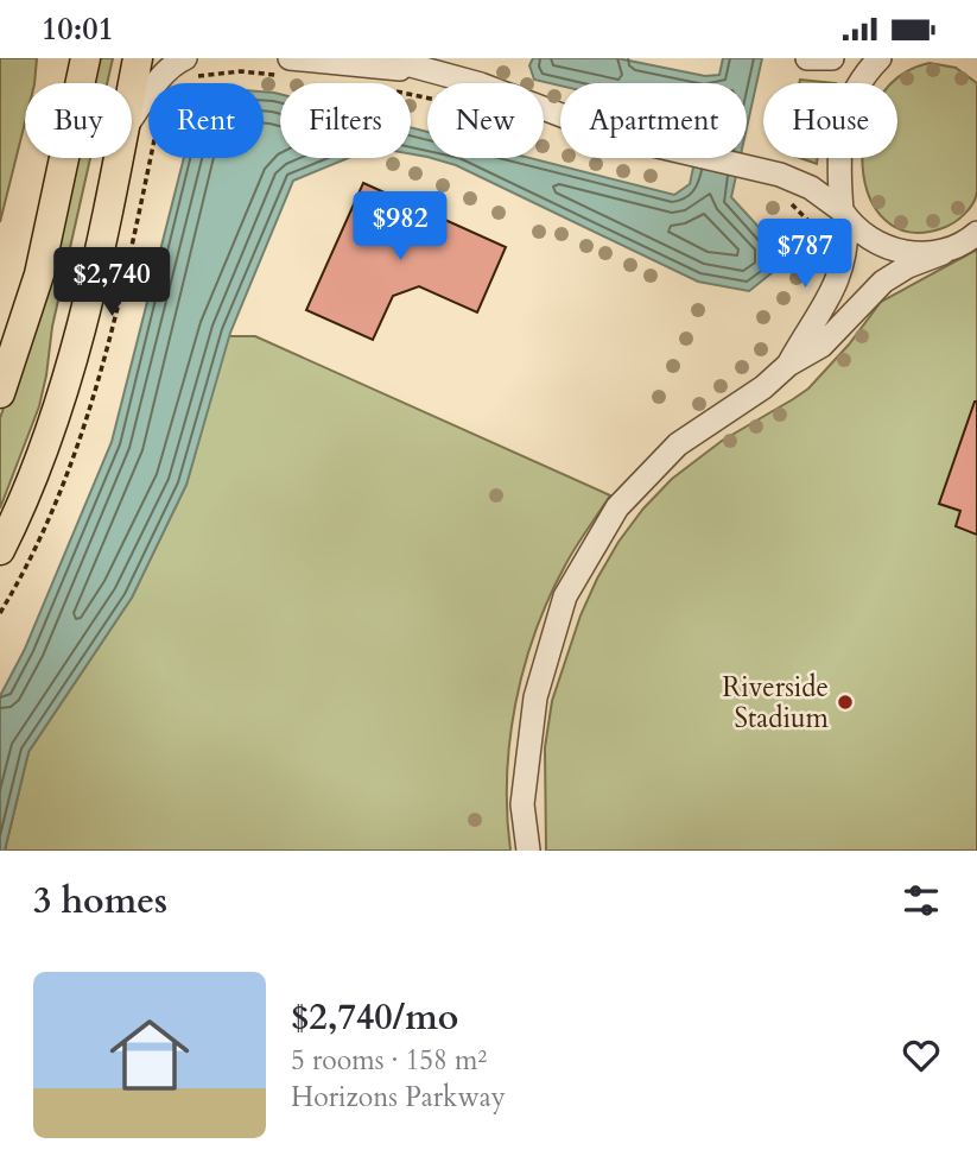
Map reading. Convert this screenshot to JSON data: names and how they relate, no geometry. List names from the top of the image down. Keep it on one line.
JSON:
{"places":["Riverside Stadium"],"page":{"status":"10:01","chip":["Buy","Rent","Filters","New","Apartment","House"],"price":["$982","$787","$2,740"],"heading":"3 homes","list":[{"name":"$2,740/mo","note":"5 rooms · 158 m² · Horizons Parkway"}]}}
